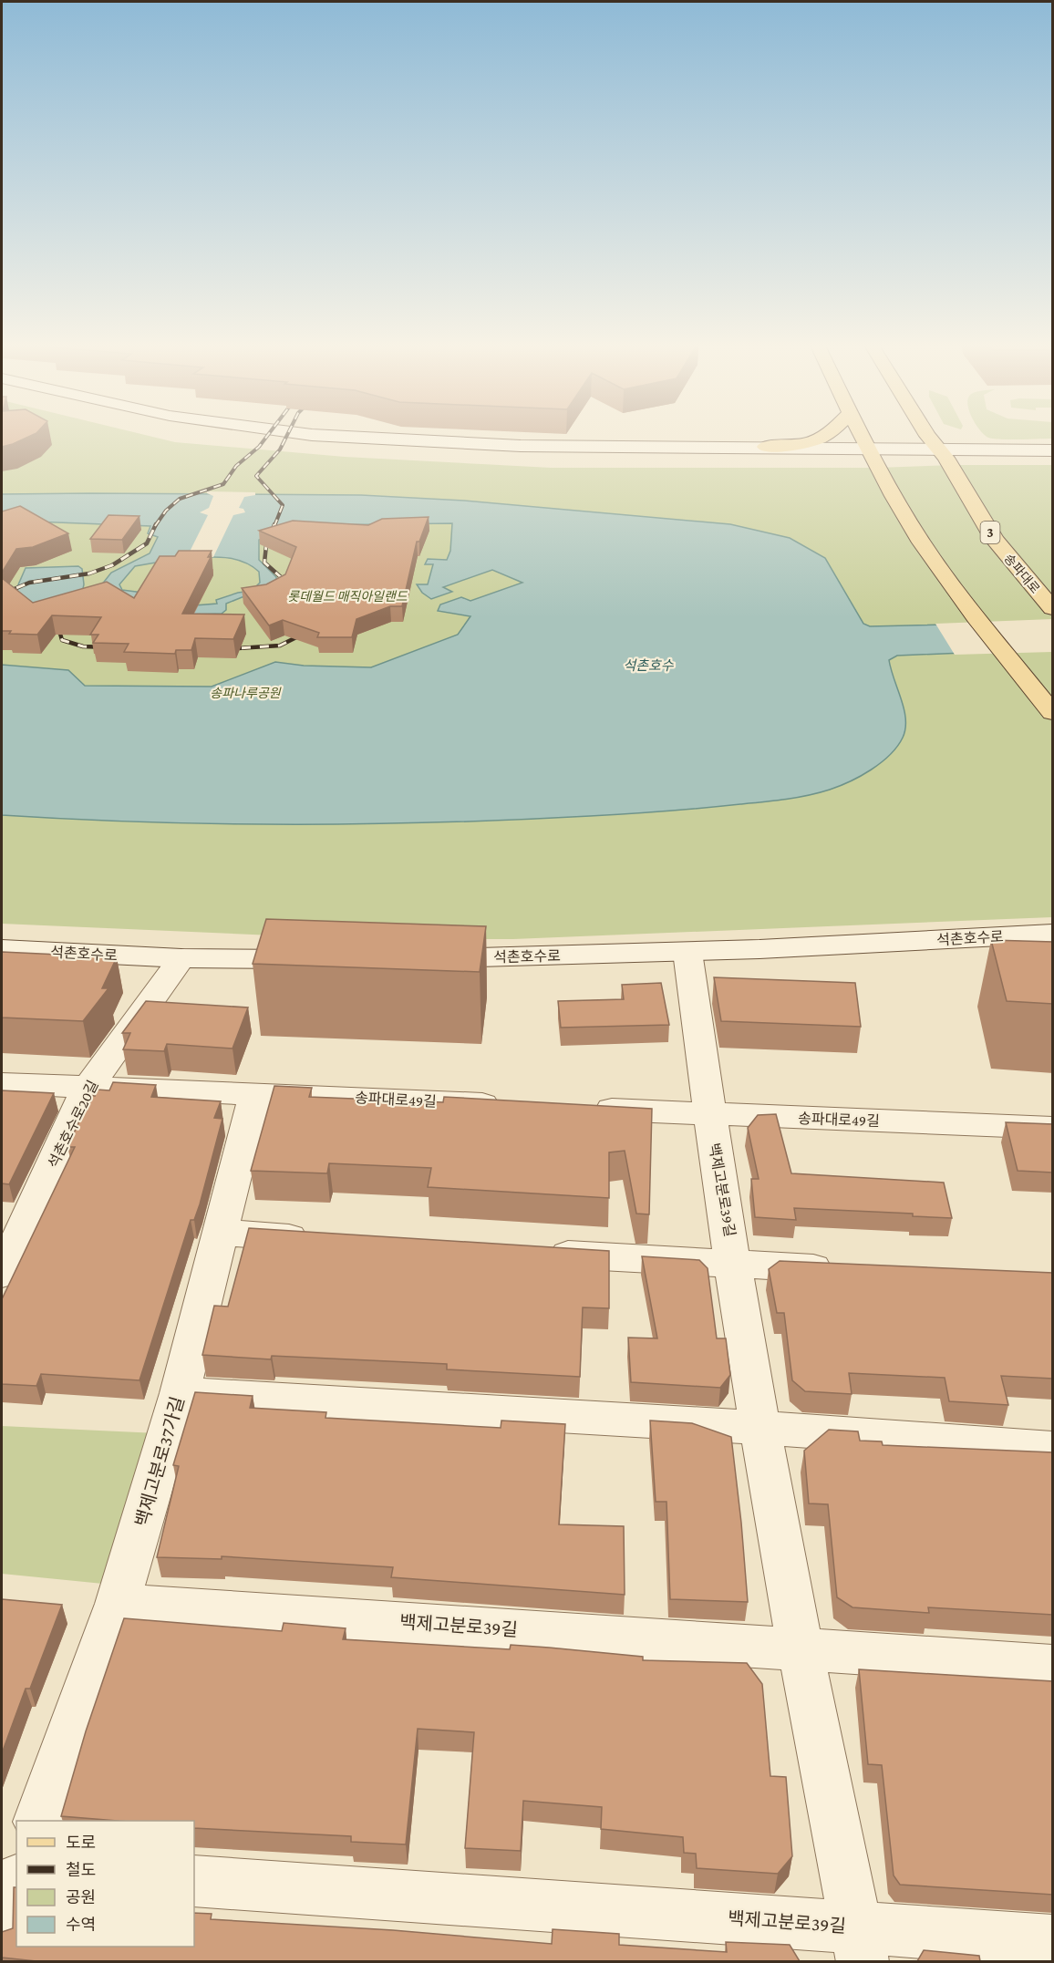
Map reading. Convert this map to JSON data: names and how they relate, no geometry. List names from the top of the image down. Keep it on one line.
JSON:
{"streets":{"main road":["3","송파대로"],"street":["석촌호수로","송파대로49길","석촌호수로20길","백제고분로39길","백제고분로37가길"]},"crossings":[["석촌호수로","석촌호수로20길"],["석촌호수로","백제고분로39길"],["송파대로49길","석촌호수로20길"],["송파대로49길","백제고분로39길"],["송파대로49길","백제고분로37가길"],["백제고분로39길","백제고분로37가길"]],"water":["석촌호수"],"parks":["롯데월드 매직아일랜드","송파나루공원"],"legend":["도로","철도","공원","수역"]}
